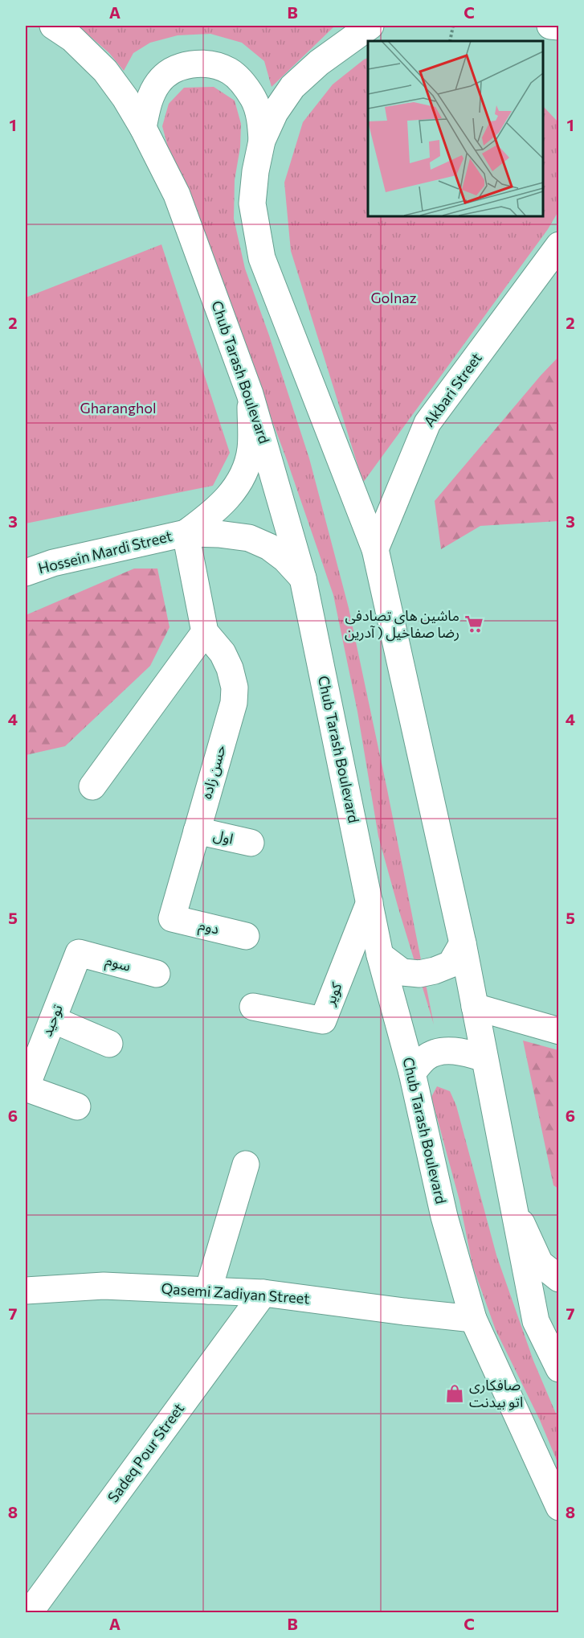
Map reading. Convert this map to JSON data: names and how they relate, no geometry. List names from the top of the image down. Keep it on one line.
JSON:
{"streets":{"main road":["Chub Tarash Boulevard","Akbari Street","Hossein Mardi Street","حسن زاده","اول","دوم","سوم","کویر","توحید","Qasemi Zadiyan Street","Sadeq Pour Street"]},"crossings":[["Chub Tarash Boulevard","Hossein Mardi Street"],["Chub Tarash Boulevard","کویر"],["Chub Tarash Boulevard","Qasemi Zadiyan Street"],["Hossein Mardi Street","حسن زاده"],["حسن زاده","اول"],["حسن زاده","دوم"],["سوم","توحید"],["Qasemi Zadiyan Street","Sadeq Pour Street"]],"parks":["Golnaz","Gharanghol"],"places":{"supermarket":["ماشین های تصادفی رضا صفاخیل ( آدرین"],"shop":["صافکاری اتو بیدنت"]},"grid":{"columns":["A","B","C"],"rows":["1","2","3","4","5","6","7","8"]}}
